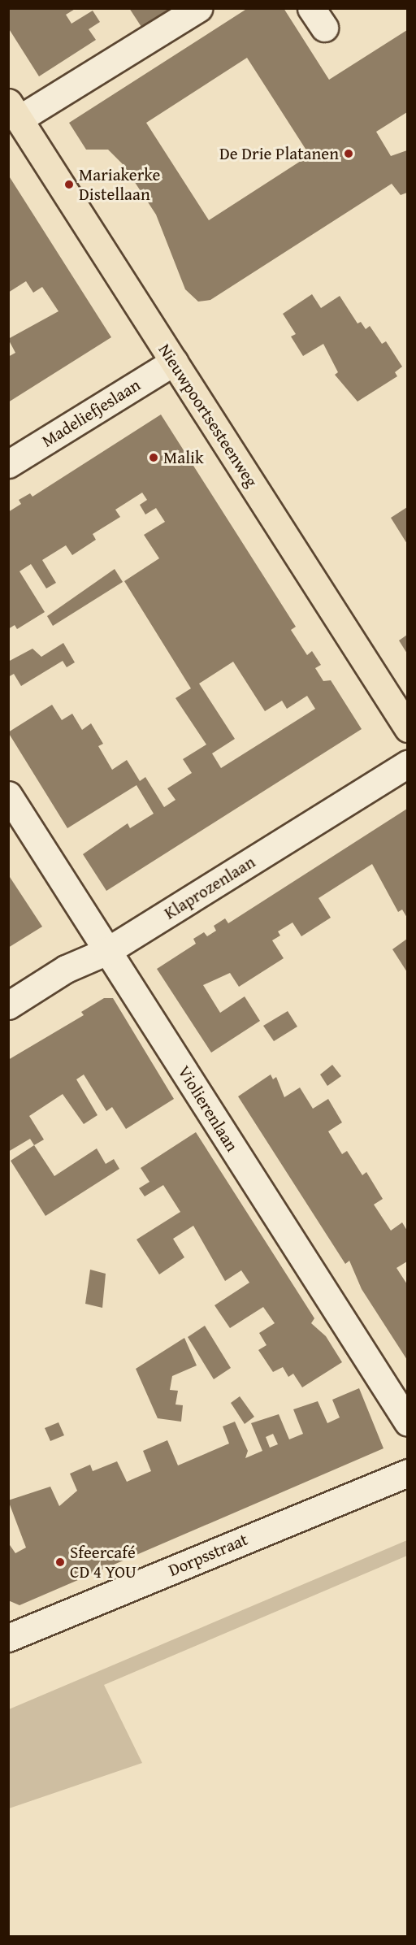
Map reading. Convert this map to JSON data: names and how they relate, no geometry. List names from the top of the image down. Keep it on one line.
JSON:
{"streets":{"main road":["Nieuwpoortsesteenweg"],"street":["Madeliefjeslaan","Klaprozenlaan","Violierenlaan","Dorpsstraat"]},"crossings":[["Madeliefjeslaan","Nieuwpoortsesteenweg"],["Klaprozenlaan","Violierenlaan"]],"places":["De Drie Platanen","Mariakerke Distellaan","Malik","Sfeercafé CD 4 YOU"]}
